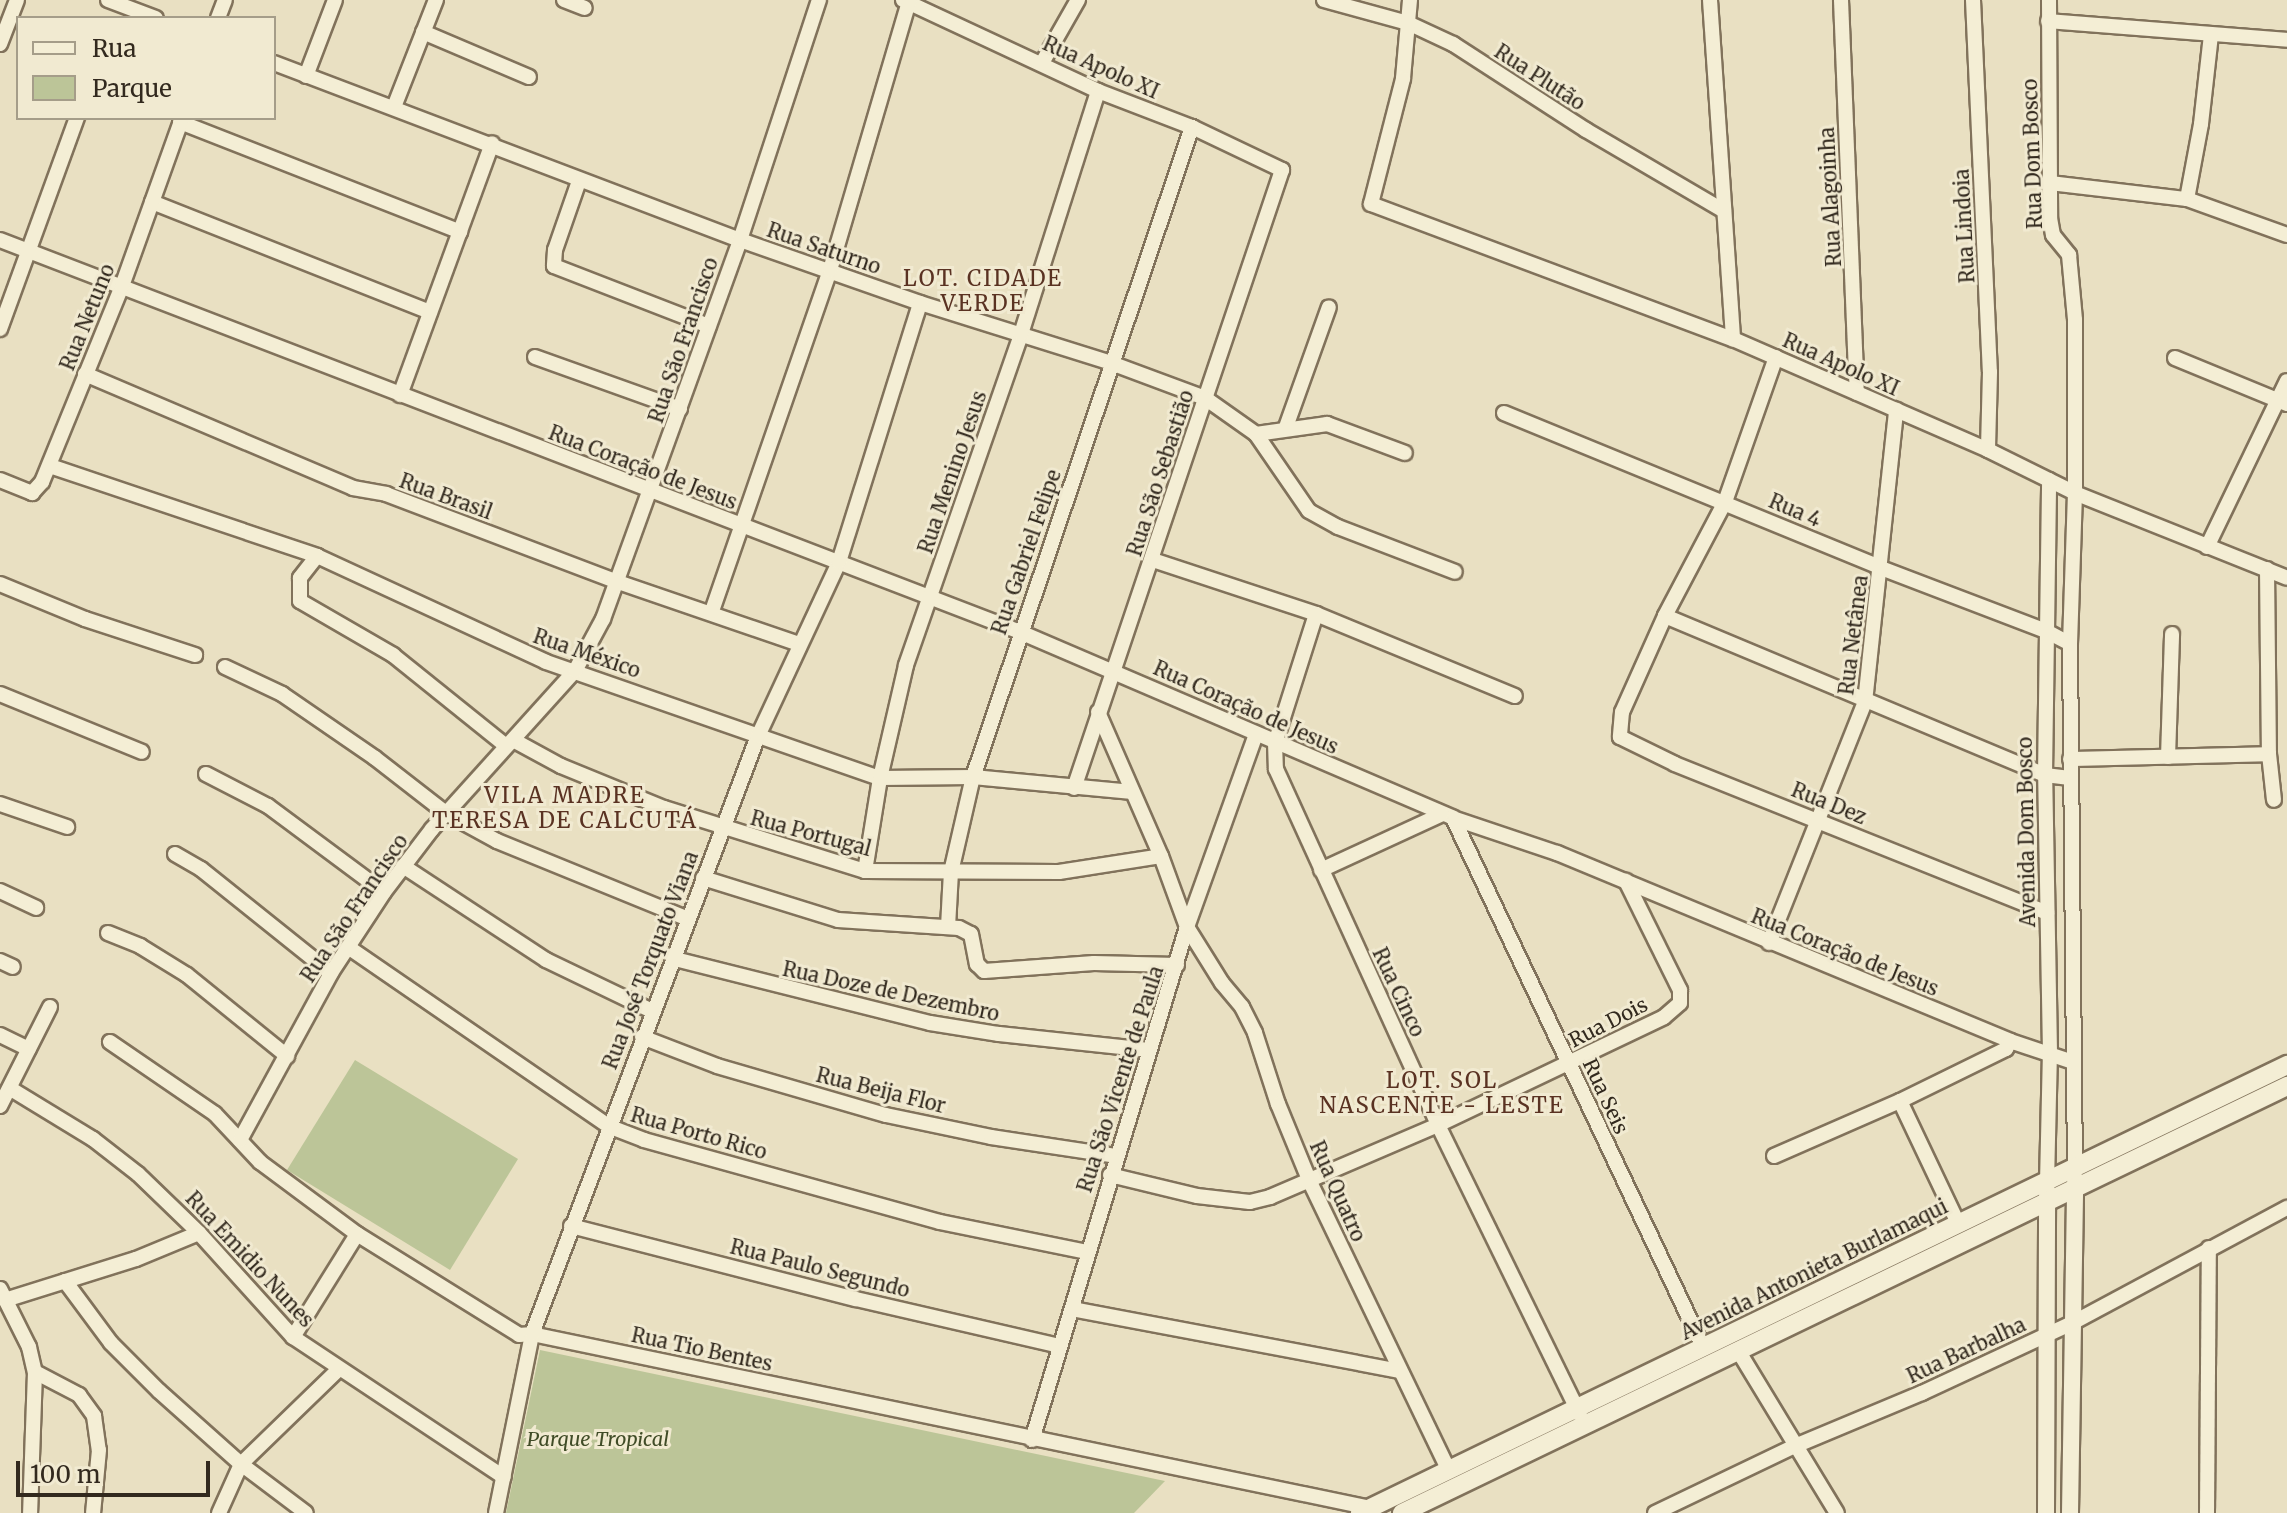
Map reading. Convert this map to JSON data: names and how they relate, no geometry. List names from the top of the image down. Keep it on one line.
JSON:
{"streets":{"main road":["Avenida Antonieta Burlamaqui"],"street":["Rua Apolo XI","Rua Plutão","Rua Dom Bosco","Rua Alagoinha","Rua Lindoia","Rua Saturno","Rua Netuno","Rua São Francisco","Rua Coração de Jesus","Rua Menino Jesus","Rua São Sebastião","Rua Brasil","Rua 4","Rua Gabriel Felipe","Rua Netânea","Rua México","Rua Dez","Avenida Dom Bosco","Rua Portugal","Rua José Torquato Viana","Rua Doze de Dezembro","Rua Cinco","Rua Dois","Rua São Vicente de Paula","Rua Beija Flor","Rua Seis","Rua Porto Rico","Rua Quatro","Rua Emidio Nunes","Rua Paulo Segundo","Rua Tio Bentes","Rua Barbalha"]},"crossings":[["Rua Apolo XI","Rua Plutão"],["Rua Apolo XI","Rua Dom Bosco"],["Rua Apolo XI","Rua Alagoinha"],["Rua Apolo XI","Rua Lindoia"],["Rua Apolo XI","Rua Menino Jesus"],["Rua Apolo XI","Rua São Sebastião"],["Rua Apolo XI","Rua Gabriel Felipe"],["Rua Apolo XI","Rua Netânea"],["Rua Apolo XI","Avenida Dom Bosco"],["Rua Saturno","Rua São Francisco"],["Rua Saturno","Rua Menino Jesus"],["Rua Saturno","Rua São Sebastião"],["Rua Saturno","Rua Gabriel Felipe"],["Rua Netuno","Rua Coração de Jesus"],["Rua Netuno","Rua Brasil"],["Rua Netuno","Rua México"],["Rua São Francisco","Rua Coração de Jesus"],["Rua São Francisco","Rua Brasil"],["Rua São Francisco","Rua México"],["Rua São Francisco","Rua Portugal"],["Rua São Francisco","Rua Porto Rico"],["Rua São Francisco","Rua Tio Bentes"],["Rua Coração de Jesus","Rua Menino Jesus"],["Rua Coração de Jesus","Rua São Sebastião"],["Rua Coração de Jesus","Rua Gabriel Felipe"],["Rua Coração de Jesus","Rua Netânea"],["Rua Coração de Jesus","Avenida Dom Bosco"],["Rua Coração de Jesus","Rua José Torquato Viana"],["Rua Coração de Jesus","Rua Cinco"],["Rua Coração de Jesus","Rua Dois"],["Rua Coração de Jesus","Rua São Vicente de Paula"],["Rua Coração de Jesus","Rua Seis"],["Rua Menino Jesus","Rua México"],["Rua Menino Jesus","Rua Portugal"],["Rua São Sebastião","Rua México"],["Rua São Sebastião","Rua Quatro"],["Rua Brasil","Rua José Torquato Viana"],["Rua 4","Rua Netânea"],["Rua 4","Avenida Dom Bosco"],["Rua Gabriel Felipe","Rua México"],["Rua Gabriel Felipe","Rua Portugal"],["Rua Netânea","Rua Dez"],["Rua México","Rua Portugal"],["Rua México","Rua José Torquato Viana"],["Rua México","Rua Quatro"],["Rua Dez","Avenida Dom Bosco"],["Avenida Dom Bosco","Avenida Antonieta Burlamaqui"],["Rua Portugal","Rua José Torquato Viana"],["Rua Portugal","Rua Quatro"],["Rua José Torquato Viana","Rua Doze de Dezembro"],["Rua José Torquato Viana","Rua Beija Flor"],["Rua José Torquato Viana","Rua Porto Rico"],["Rua José Torquato Viana","Rua Emidio Nunes"],["Rua José Torquato Viana","Rua Paulo Segundo"],["Rua José Torquato Viana","Rua Tio Bentes"],["Rua Doze de Dezembro","Rua São Vicente de Paula"],["Rua Cinco","Rua Dois"],["Rua Cinco","Avenida Antonieta Burlamaqui"],["Rua Dois","Rua São Vicente de Paula"],["Rua Dois","Rua Seis"],["Rua Dois","Rua Quatro"],["Rua São Vicente de Paula","Rua Beija Flor"],["Rua São Vicente de Paula","Rua Porto Rico"],["Rua São Vicente de Paula","Rua Quatro"],["Rua São Vicente de Paula","Rua Paulo Segundo"],["Rua São Vicente de Paula","Rua Tio Bentes"],["Rua Seis","Avenida Antonieta Burlamaqui"],["Rua Quatro","Avenida Antonieta Burlamaqui"],["Avenida Antonieta Burlamaqui","Rua Tio Bentes"]],"districts":["LOT. CIDADE VERDE","VILA MADRE TERESA DE CALCUTÁ","LOT. SOL NASCENTE - LESTE"],"parks":["Parque Tropical"],"legend":["Rua","Parque"],"scale_bar":"100 m"}
